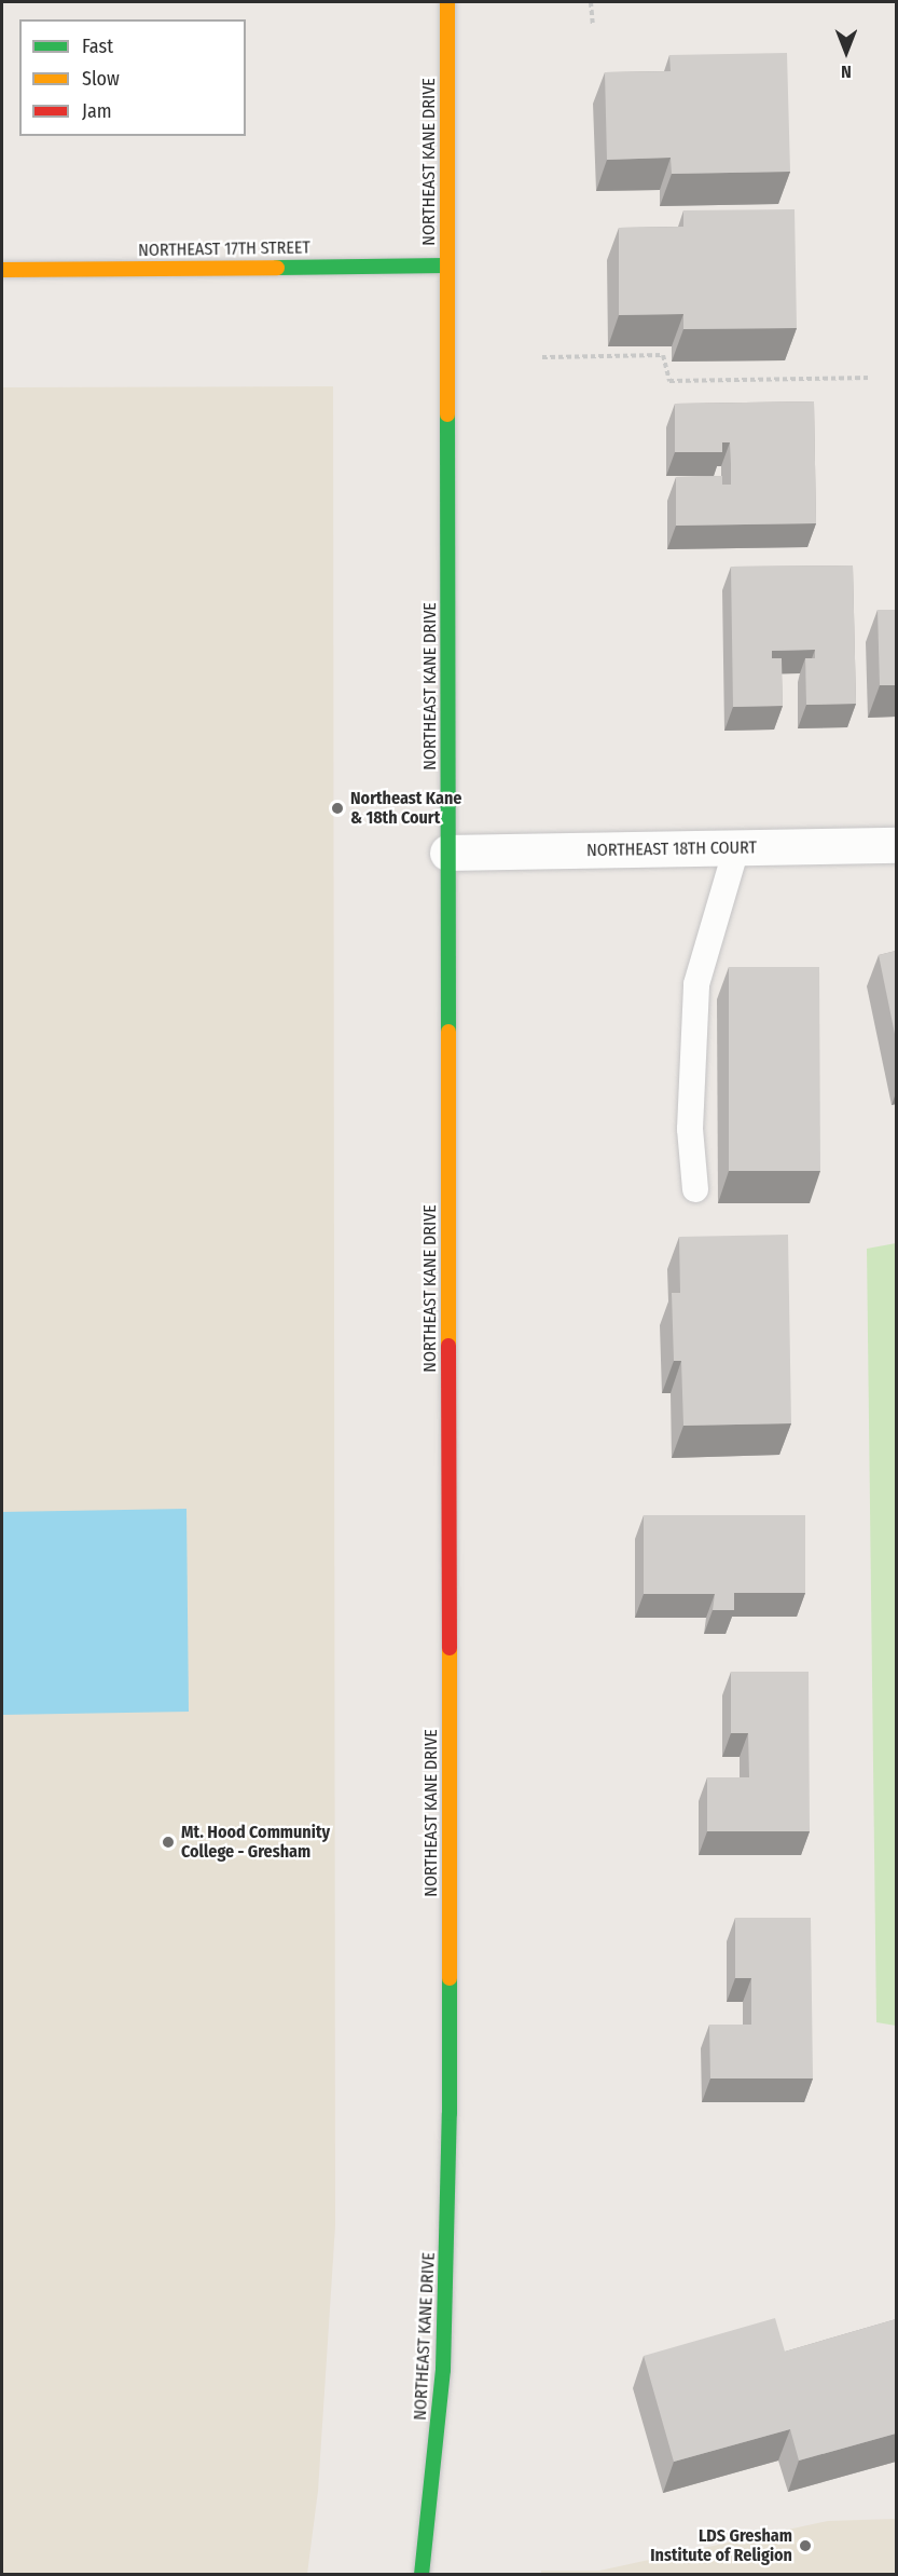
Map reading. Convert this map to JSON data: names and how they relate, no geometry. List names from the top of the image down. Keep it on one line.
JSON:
{"streets":{"main road":["NORTHEAST KANE DRIVE","NORTHEAST 17TH STREET"],"street":["NORTHEAST 18TH COURT"]},"crossings":[["NORTHEAST KANE DRIVE","NORTHEAST 17TH STREET"],["NORTHEAST KANE DRIVE","NORTHEAST 18TH COURT"]],"places":["Northeast Kane & 18th Court","Mt. Hood Community College - Gresham","LDS Gresham Institute of Religion"],"legend":["Fast","Slow","Jam"],"north":"bottom"}
